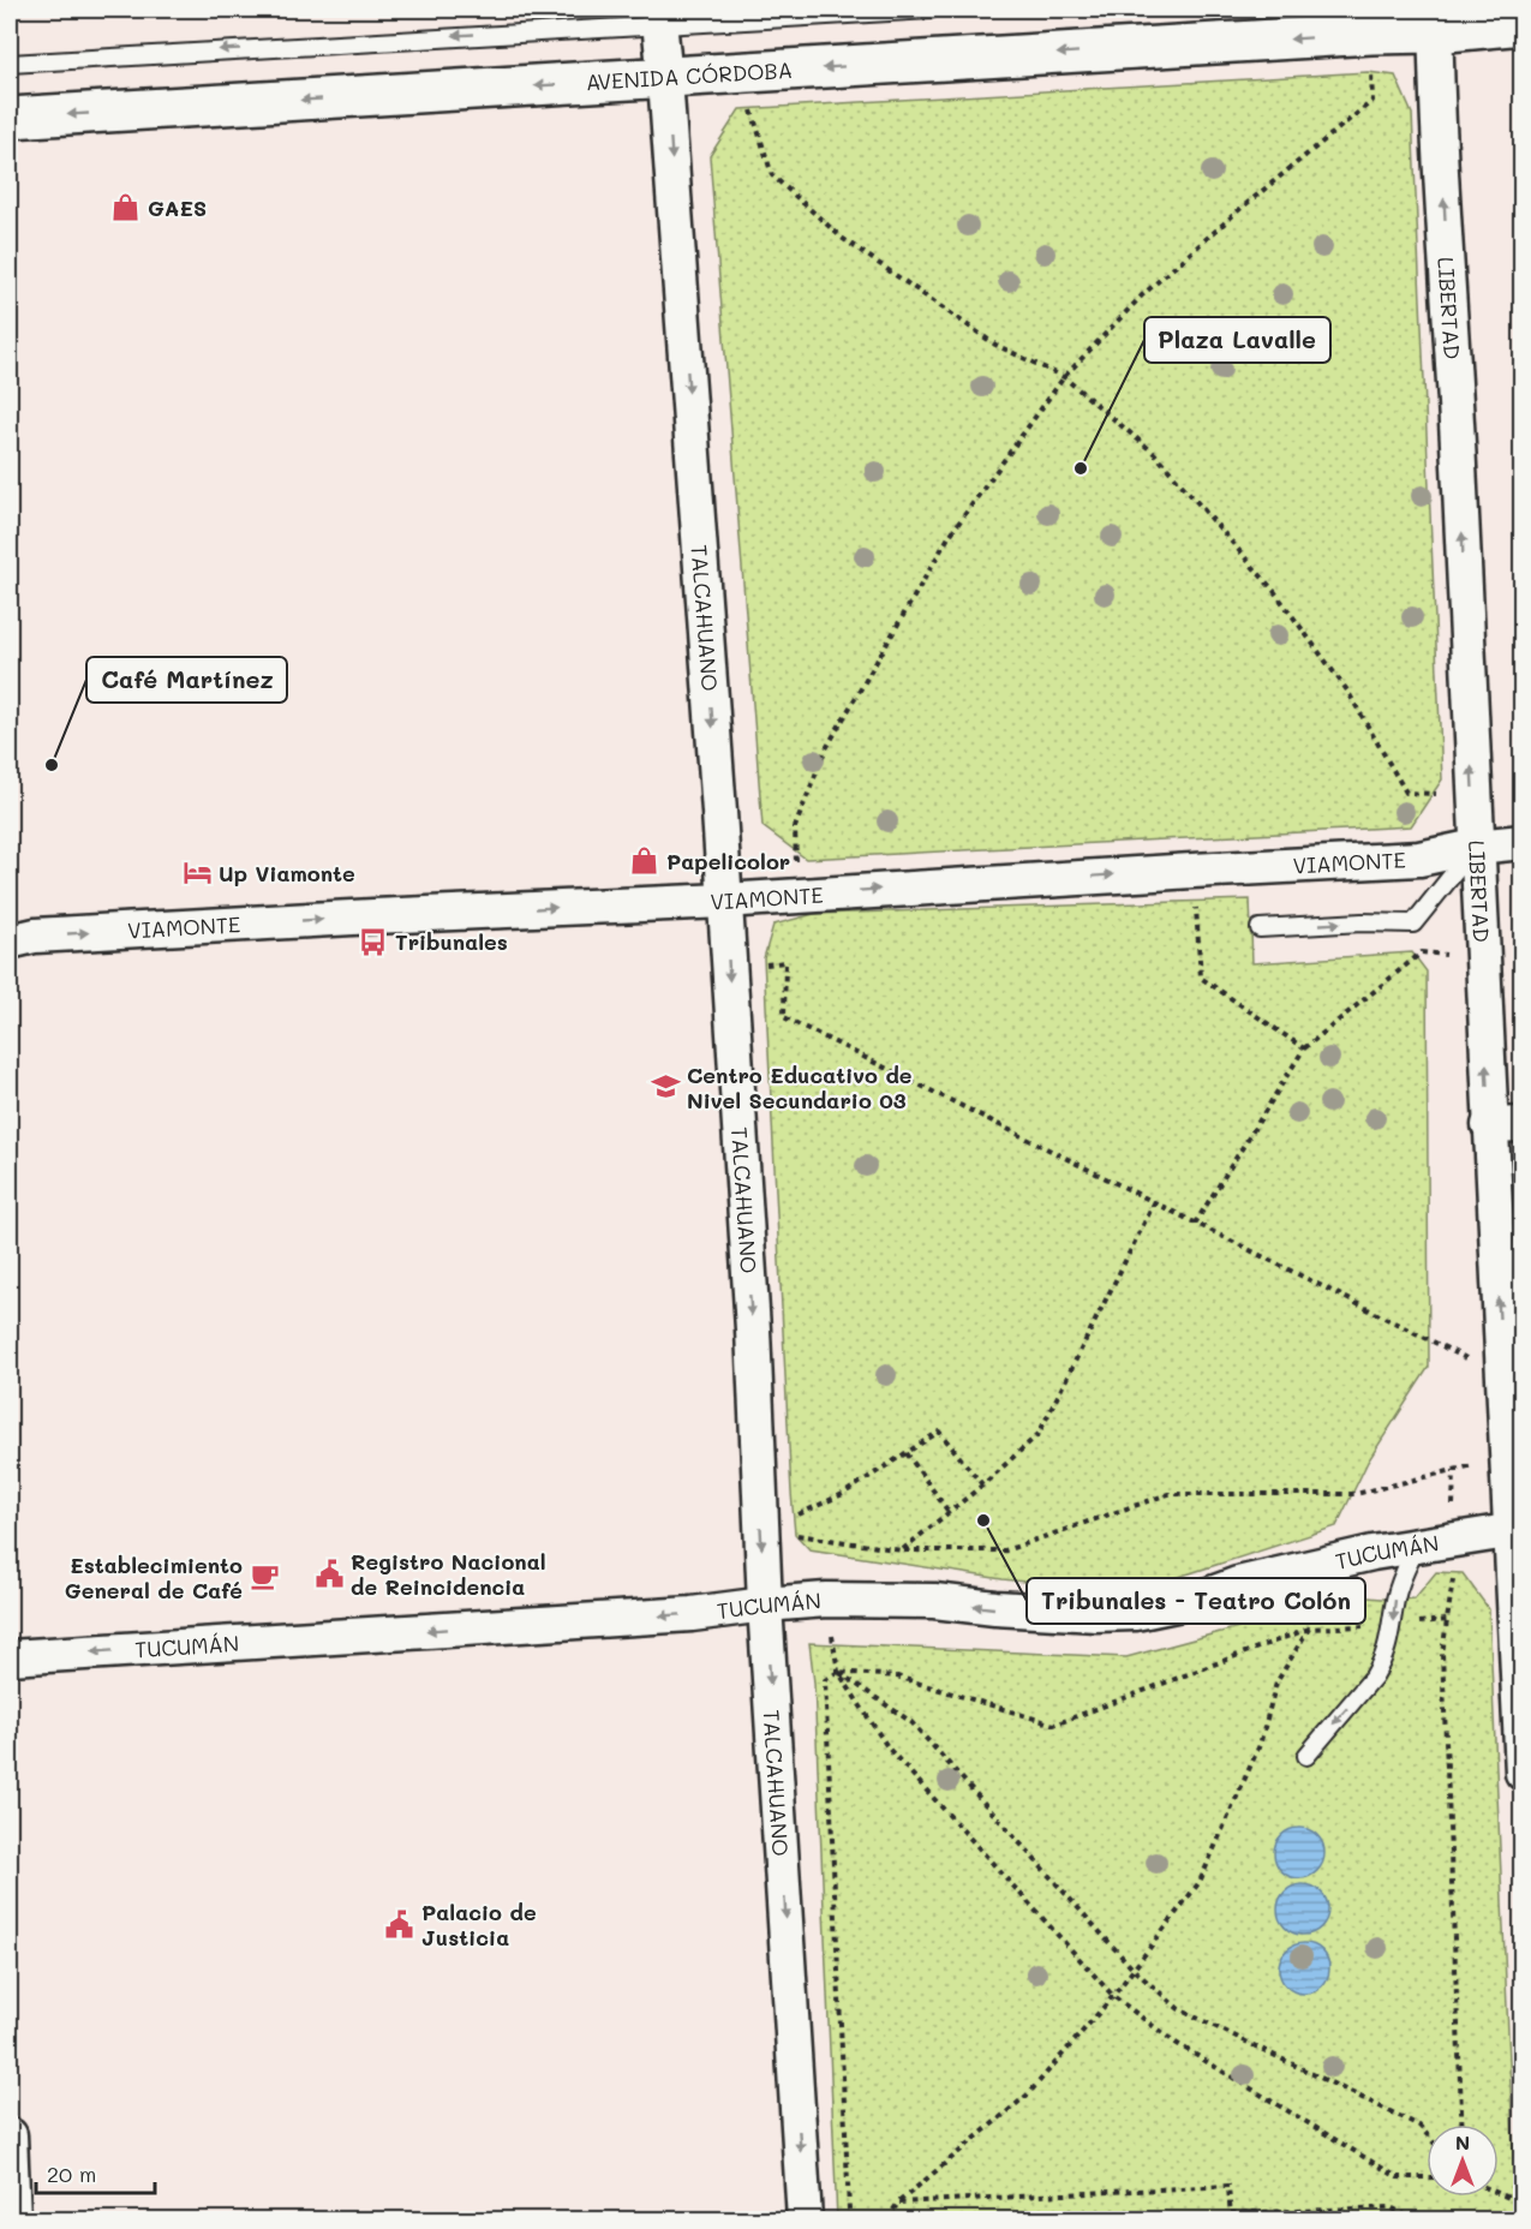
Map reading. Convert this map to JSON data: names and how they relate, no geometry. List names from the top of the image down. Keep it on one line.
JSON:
{"streets":{"main road":["AVENIDA CÓRDOBA"],"street":["LIBERTAD","TALCAHUANO","VIAMONTE","TUCUMÁN"]},"crossings":[["AVENIDA CÓRDOBA","LIBERTAD"],["AVENIDA CÓRDOBA","TALCAHUANO"],["LIBERTAD","VIAMONTE"],["LIBERTAD","TUCUMÁN"],["TALCAHUANO","VIAMONTE"],["TALCAHUANO","TUCUMÁN"]],"one_way":["AVENIDA CÓRDOBA","LIBERTAD","TALCAHUANO","VIAMONTE","TUCUMÁN"],"places":{"shop":["GAES","Papelicolor"],"other":["Plaza Lavalle","Café Martínez","Tribunales - Teatro Colón"],"hotel":["Up Viamonte"],"bus stop":["Tribunales"],"school or university":["Centro Educativo de Nivel Secundario 03"],"public building":["Registro Nacional de Reincidencia","Palacio de Justicia"],"cafe":["Establecimiento General de Café"]},"scale_bar":"20 m","north":"top"}
